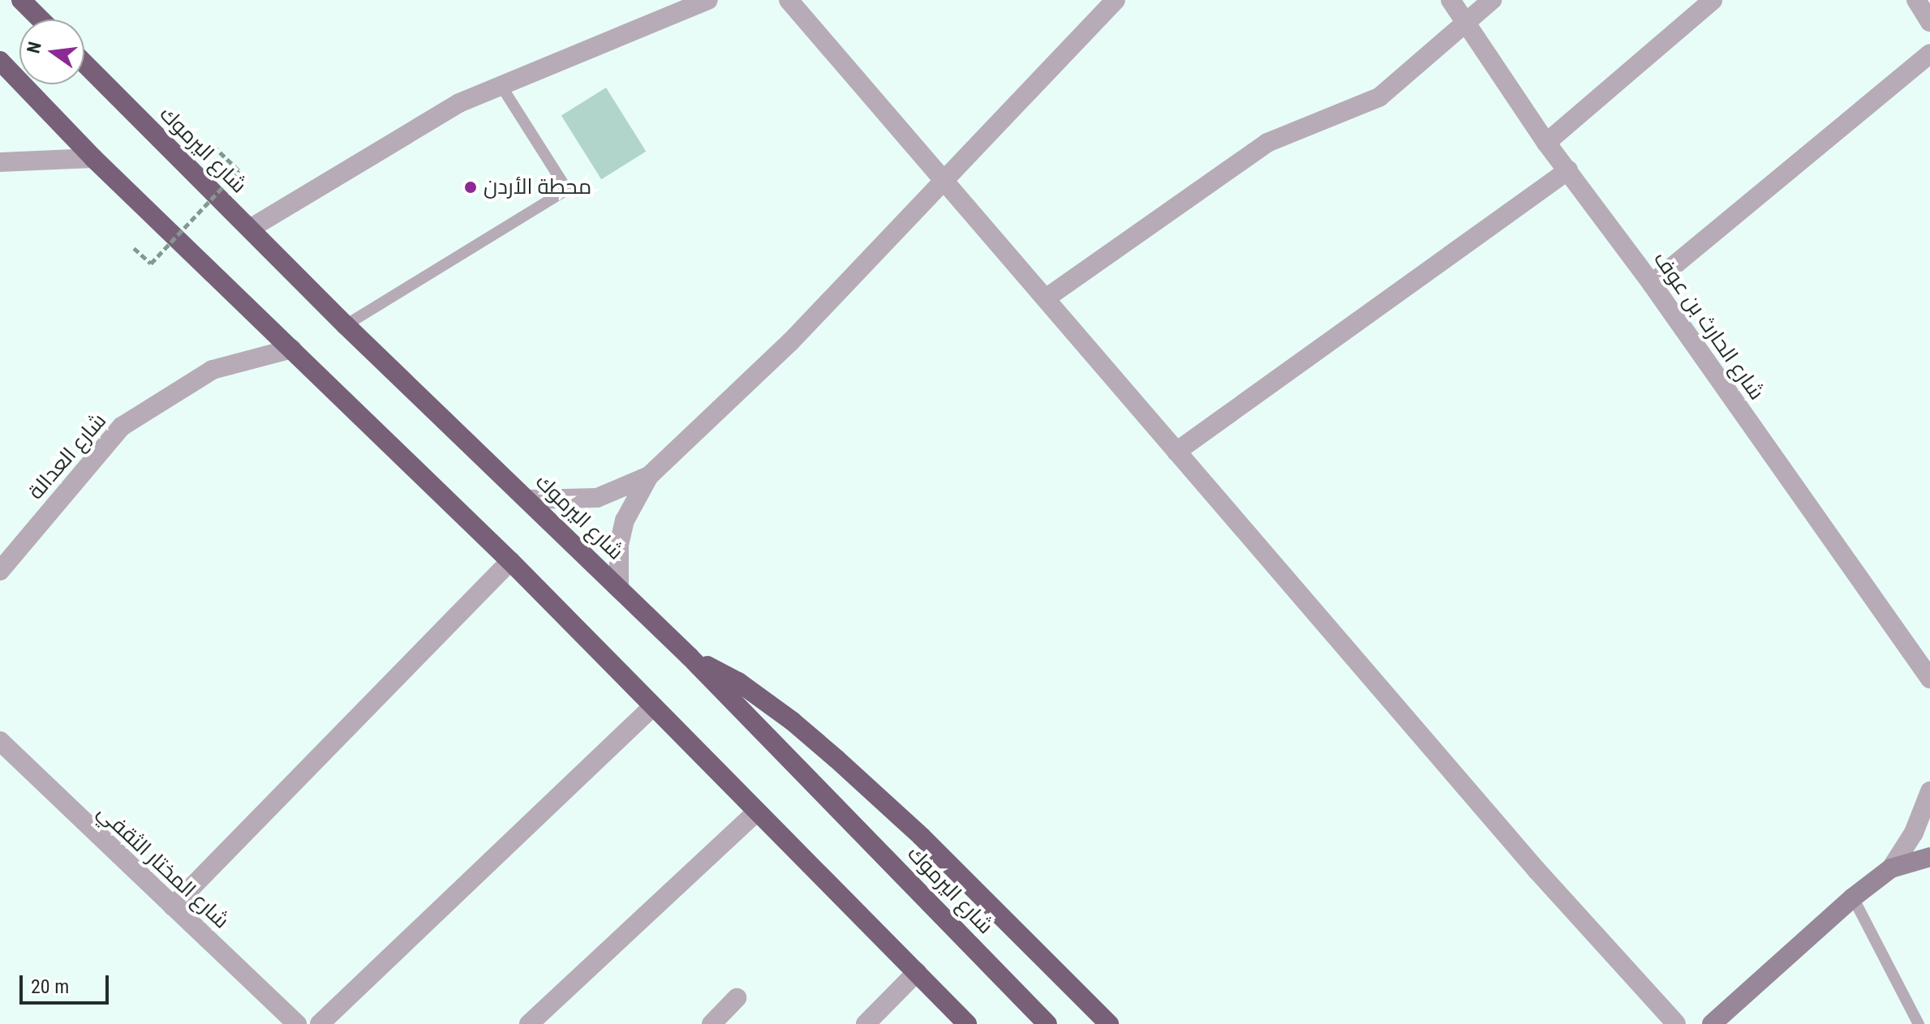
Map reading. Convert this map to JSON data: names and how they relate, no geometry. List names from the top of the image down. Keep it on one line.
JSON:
{"streets":{"highway":["شارع اليرموك"],"street":["شارع الحارث بن عوف","شارع العدالة","شارع المختار الثقفي"]},"places":["محطة الأردن"],"scale_bar":"20 m","north":"left"}
